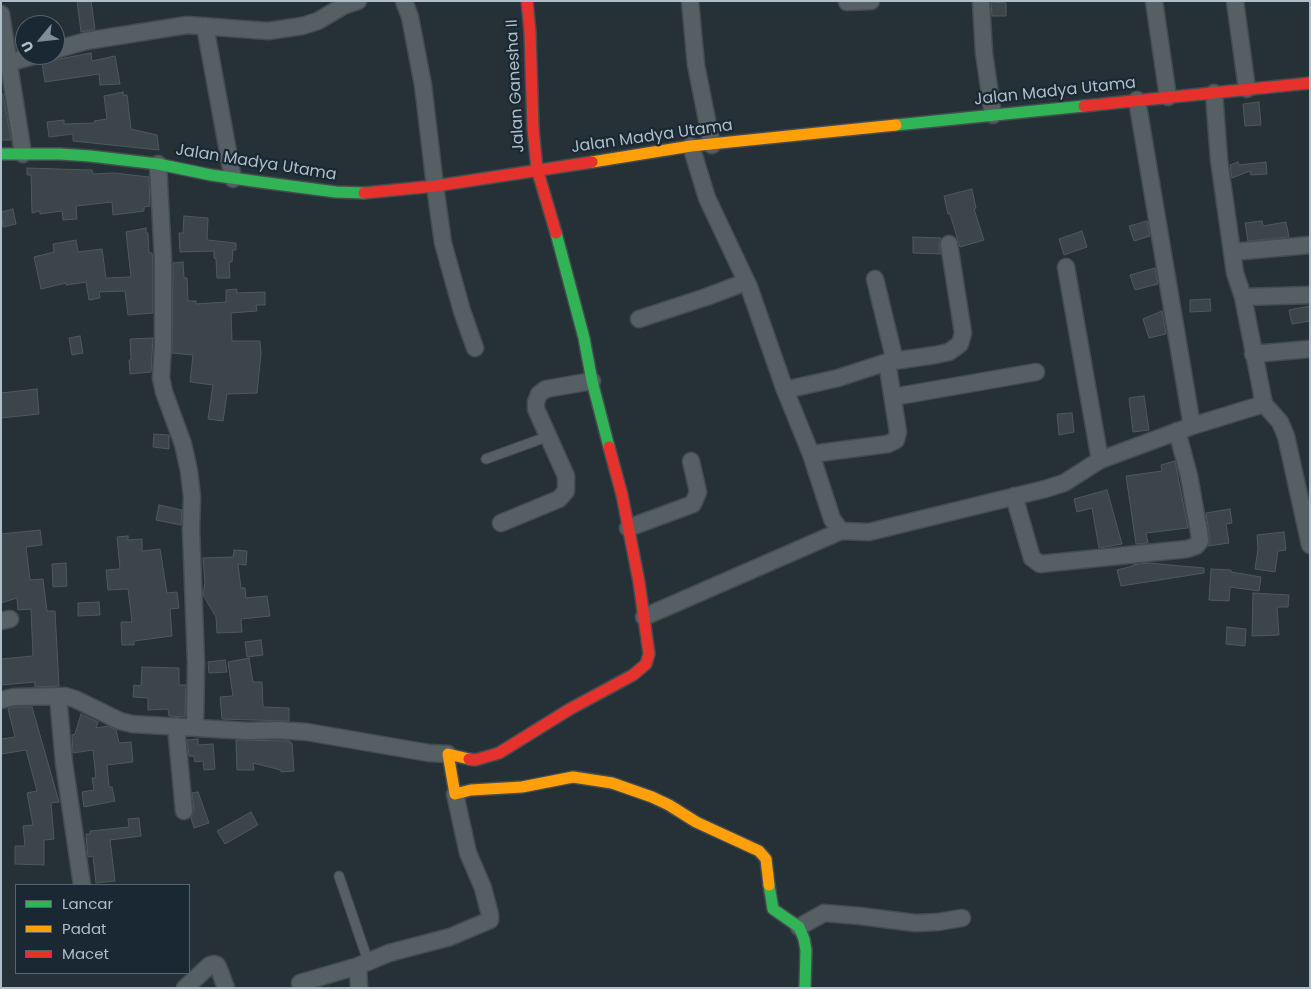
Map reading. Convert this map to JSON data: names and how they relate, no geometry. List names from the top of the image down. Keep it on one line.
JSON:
{"streets":{"street":["Jalan Ganesha II","Jalan Madya Utama"]},"crossings":[["Jalan Ganesha II","Jalan Madya Utama"]],"legend":["Lancar","Padat","Macet"],"north":"bottom left"}
